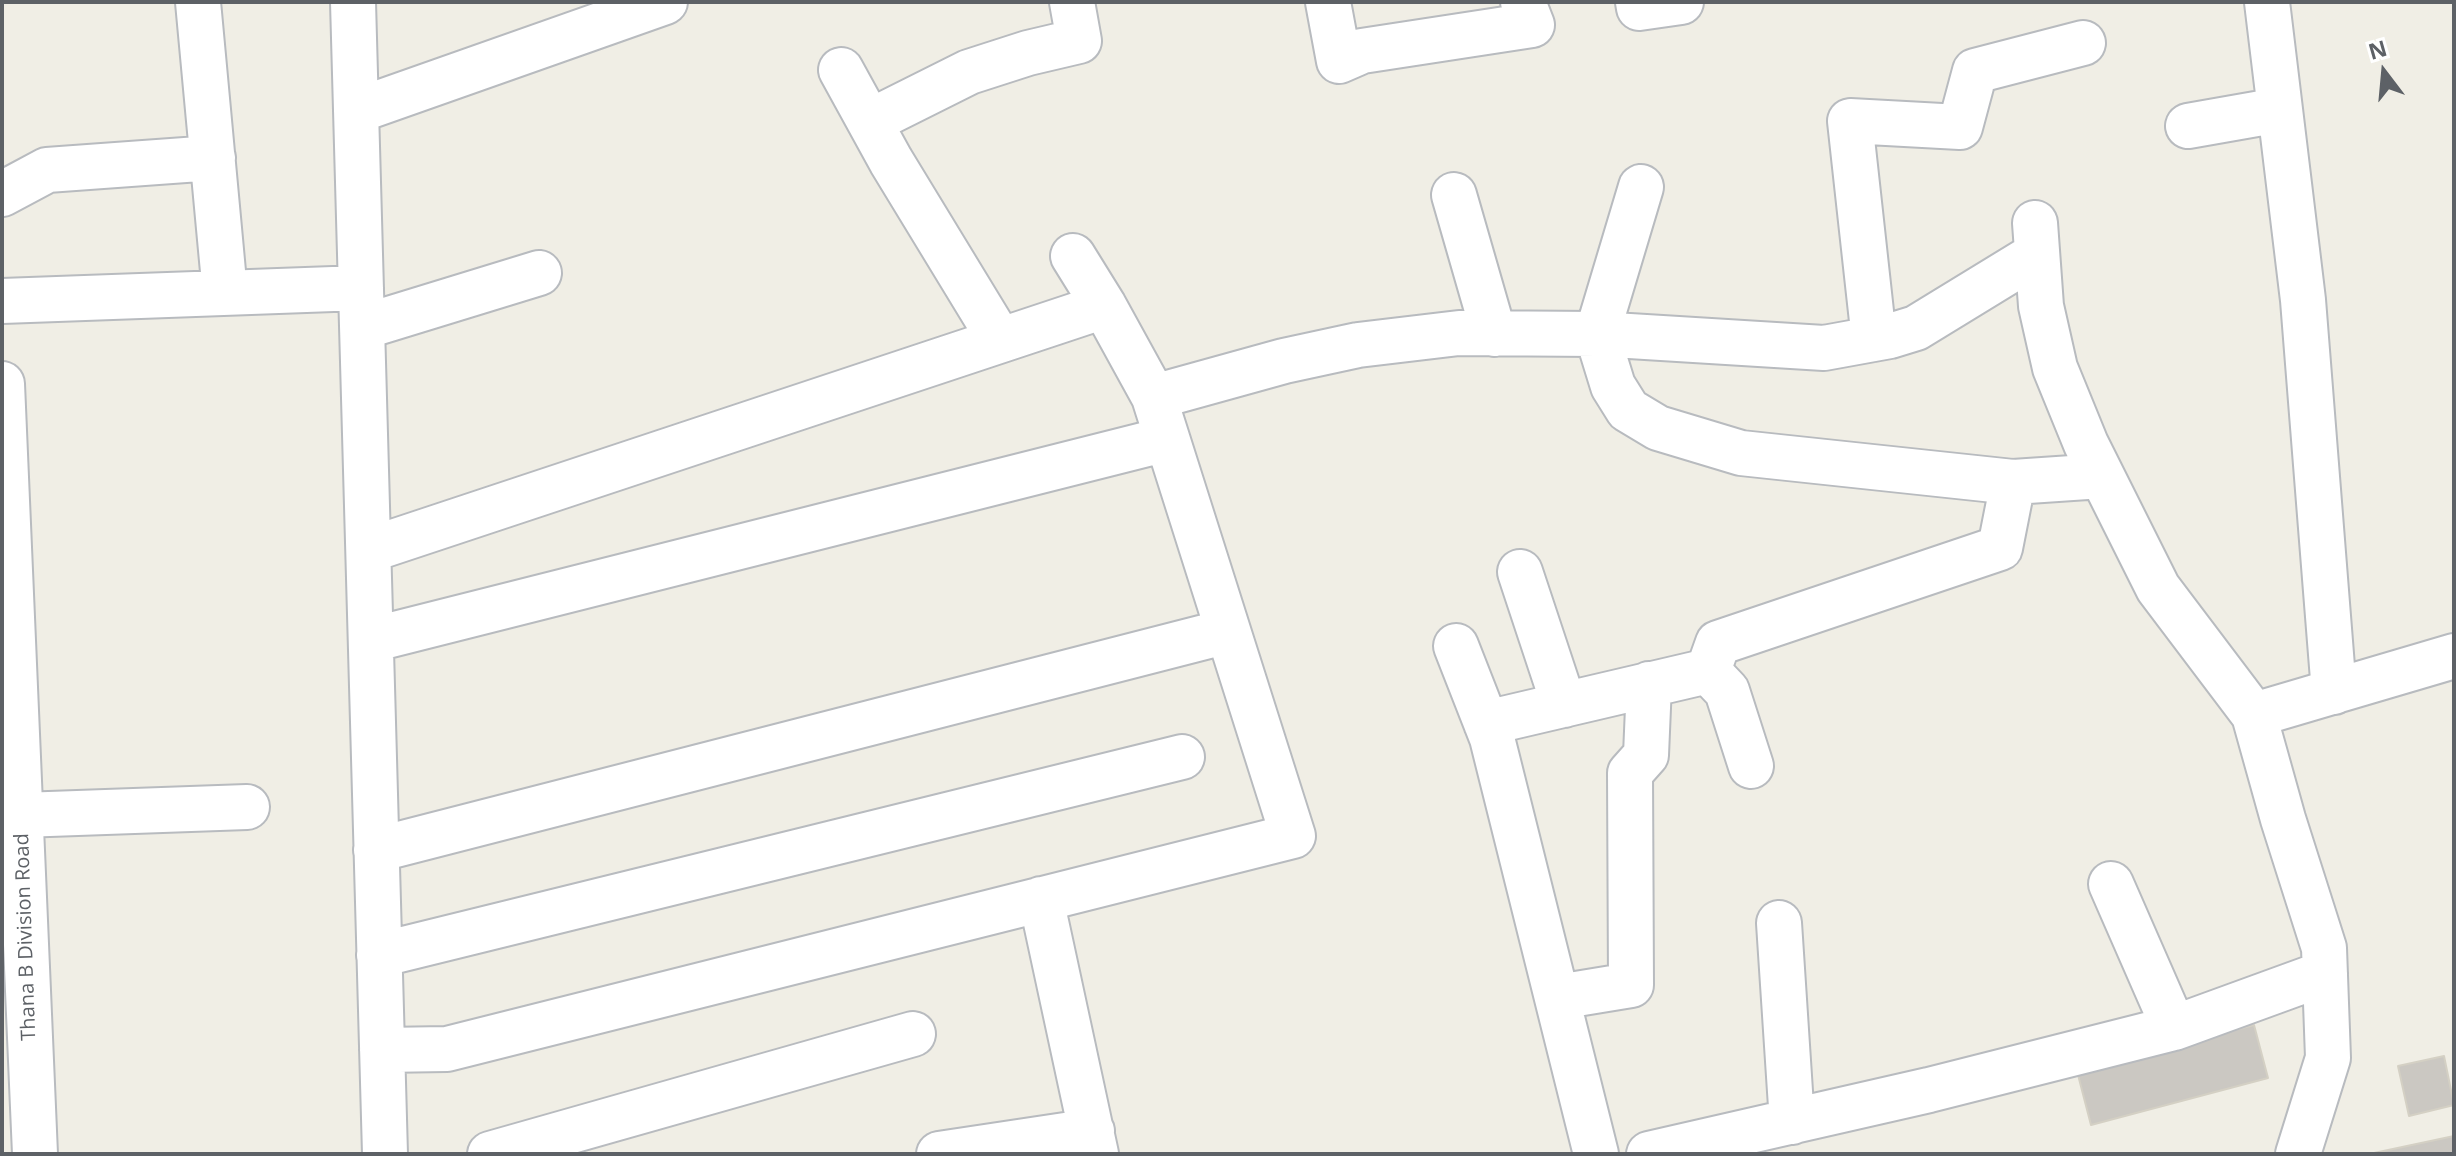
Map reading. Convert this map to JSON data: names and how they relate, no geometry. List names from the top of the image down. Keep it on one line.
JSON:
{"streets":{"street":["Thana B Division Road"]},"north":"top"}
